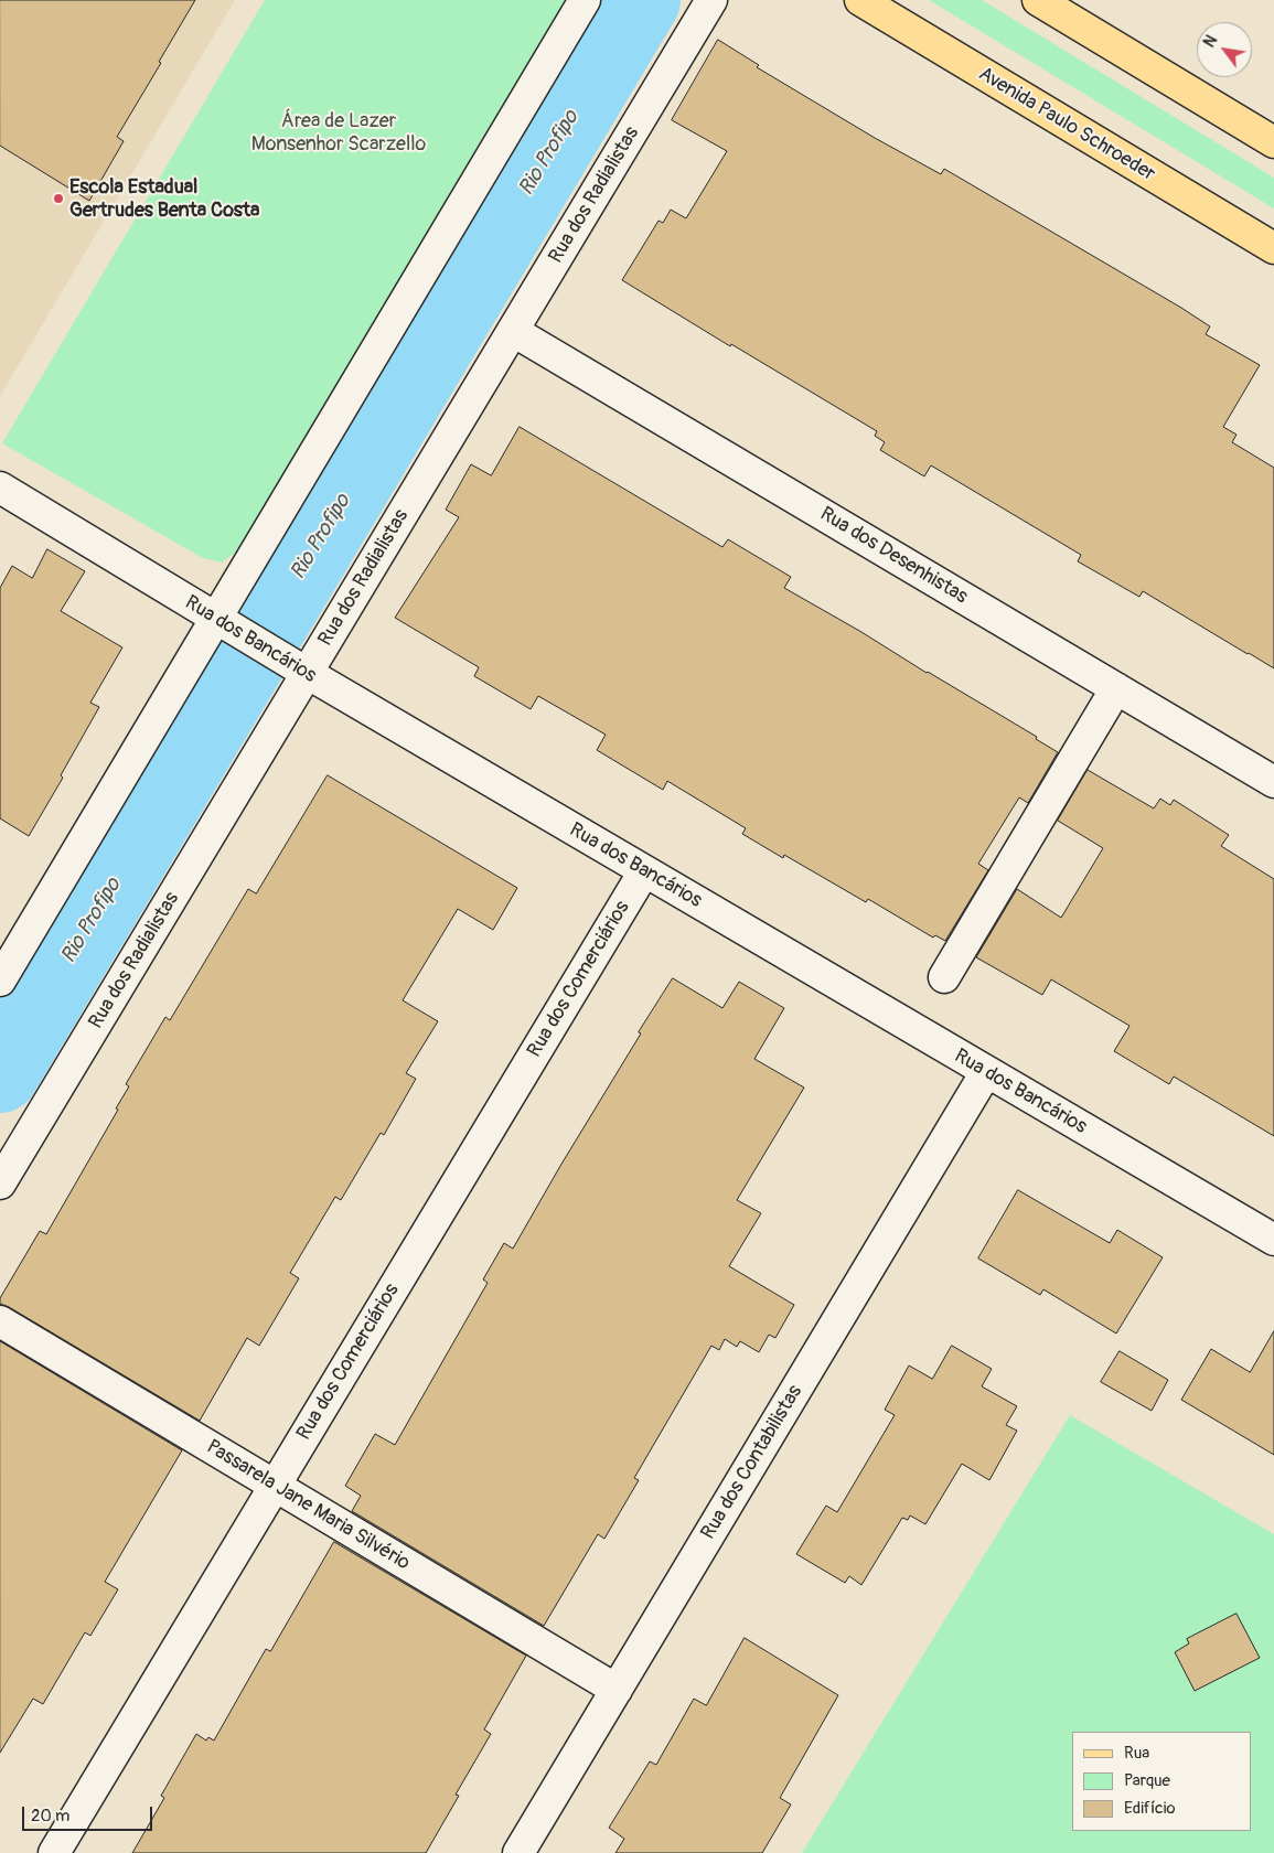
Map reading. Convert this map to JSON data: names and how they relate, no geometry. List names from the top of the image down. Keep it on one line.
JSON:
{"streets":{"main road":["Avenida Paulo Schroeder"],"street":["Rua dos Radialistas","Rua dos Desenhistas","Rua dos Bancários","Rua dos Comerciários","Rua dos Contabilistas","Passarela Jane Maria Silvério"]},"crossings":[["Rua dos Radialistas","Rua dos Desenhistas"],["Rua dos Radialistas","Rua dos Bancários"],["Rua dos Bancários","Rua dos Comerciários"],["Rua dos Bancários","Rua dos Contabilistas"],["Rua dos Comerciários","Passarela Jane Maria Silvério"],["Rua dos Contabilistas","Passarela Jane Maria Silvério"]],"water":["Rio Profipo"],"parks":["Área de Lazer Monsenhor Scarzello"],"places":["Escola Estadual Gertrudes Benta Costa"],"legend":["Rua","Parque","Edifício"],"scale_bar":"20 m","north":"top left"}
